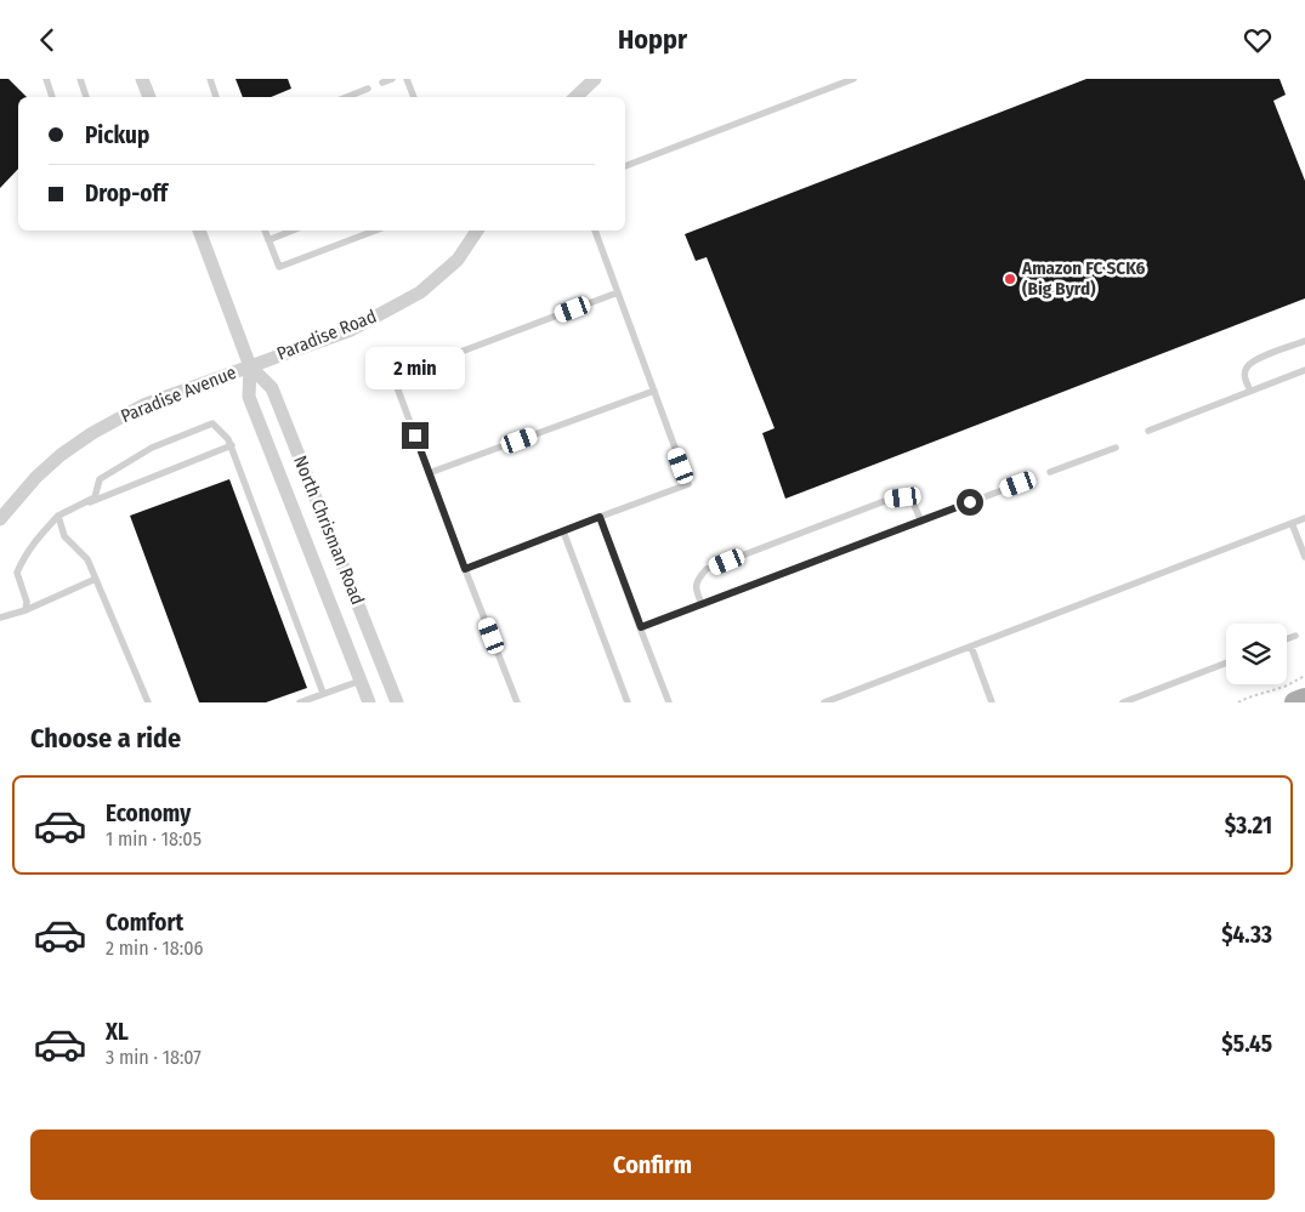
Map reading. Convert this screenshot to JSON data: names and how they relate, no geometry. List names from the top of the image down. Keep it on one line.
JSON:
{"streets":{"street":["Paradise Road","Paradise Avenue","North Chrisman Road"]},"crossings":[["Paradise Road","Paradise Avenue"],["Paradise Road","North Chrisman Road"],["Paradise Avenue","North Chrisman Road"]],"places":["Amazon FC SCK6 (Big Byrd)"],"page":{"header":"Hoppr","banner":["Pickup","Drop-off"],"bubble":"2 min","heading":"Choose a ride","list":[{"name":"Economy","note":"1 min · 18:05","value":"$3.21"},{"name":"Comfort","note":"2 min · 18:06","value":"$4.33"},{"name":"XL","note":"3 min · 18:07","value":"$5.45"}],"buttons":"Confirm"}}
